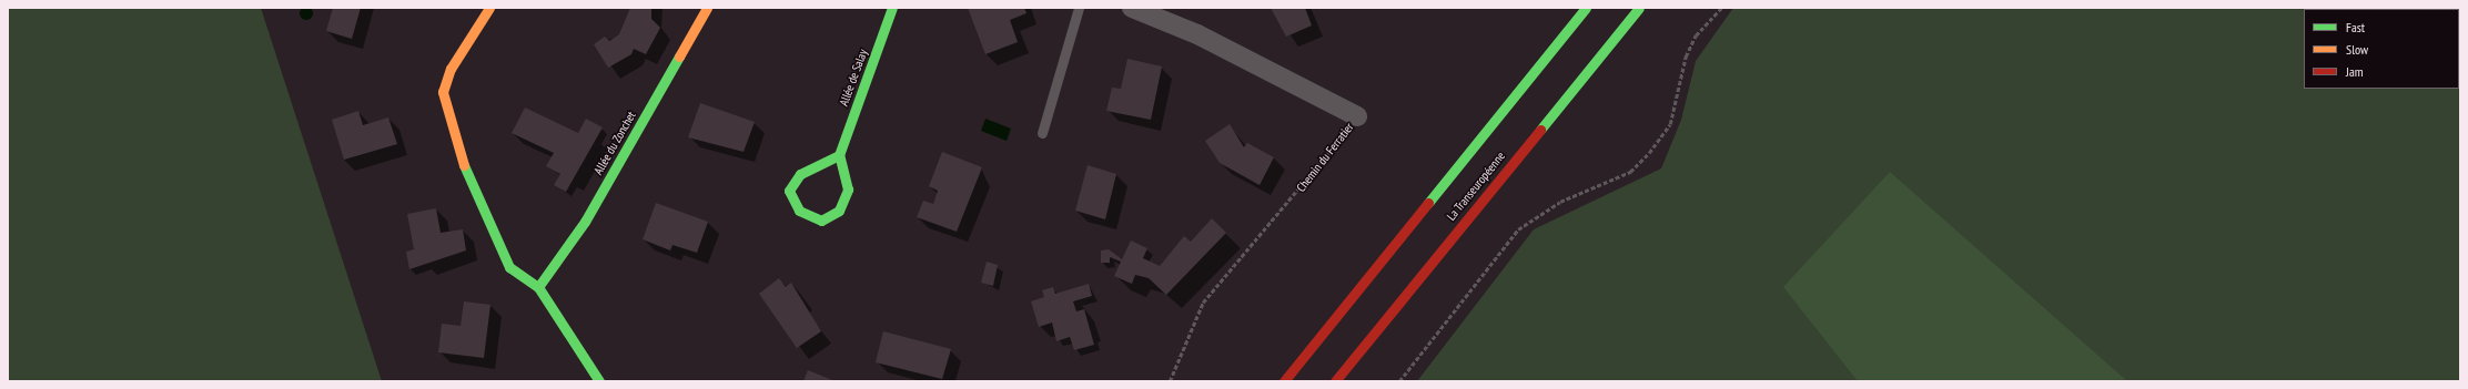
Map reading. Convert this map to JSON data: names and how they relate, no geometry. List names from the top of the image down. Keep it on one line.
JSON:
{"streets":{"main road":["Allée de Salay","Allée du Zonchet","La Transeuropéenne"],"street":["Chemin du Ferratier"]},"legend":["Fast","Slow","Jam"]}
